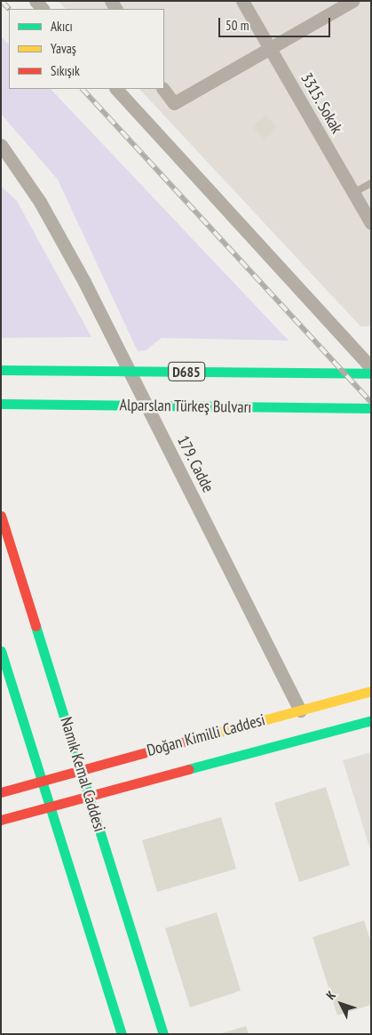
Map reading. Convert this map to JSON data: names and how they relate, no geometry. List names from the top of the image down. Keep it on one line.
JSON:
{"streets":{"main road":["D685","Alparslan Türkeş Bulvarı","Doğan Kimilli Caddesi","Namık Kemal Caddesi"],"street":["3315. Sokak","179. Cadde"]},"crossings":[["179. Cadde","Doğan Kimilli Caddesi"],["Doğan Kimilli Caddesi","Namık Kemal Caddesi"]],"legend":["Akıcı","Yavaş","Sıkışık"],"scale_bar":"50 m","north":"top left"}
